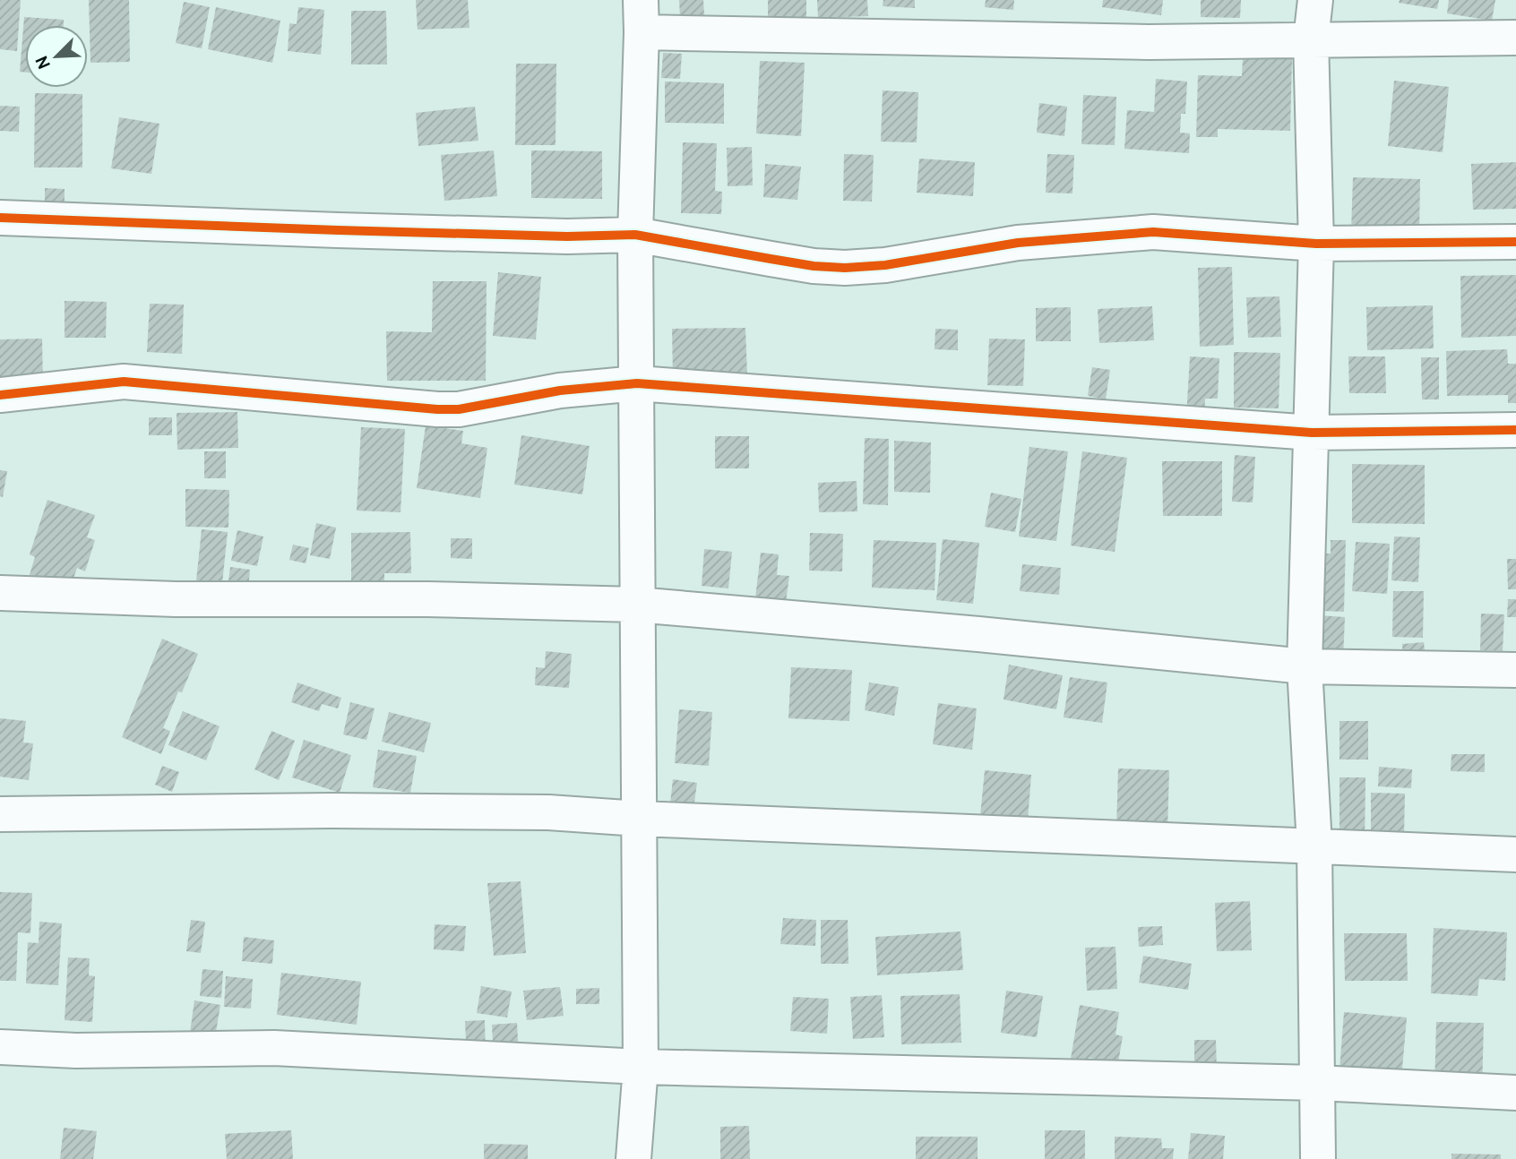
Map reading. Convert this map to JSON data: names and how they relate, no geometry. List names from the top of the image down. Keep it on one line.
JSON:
{"north":"bottom left"}
